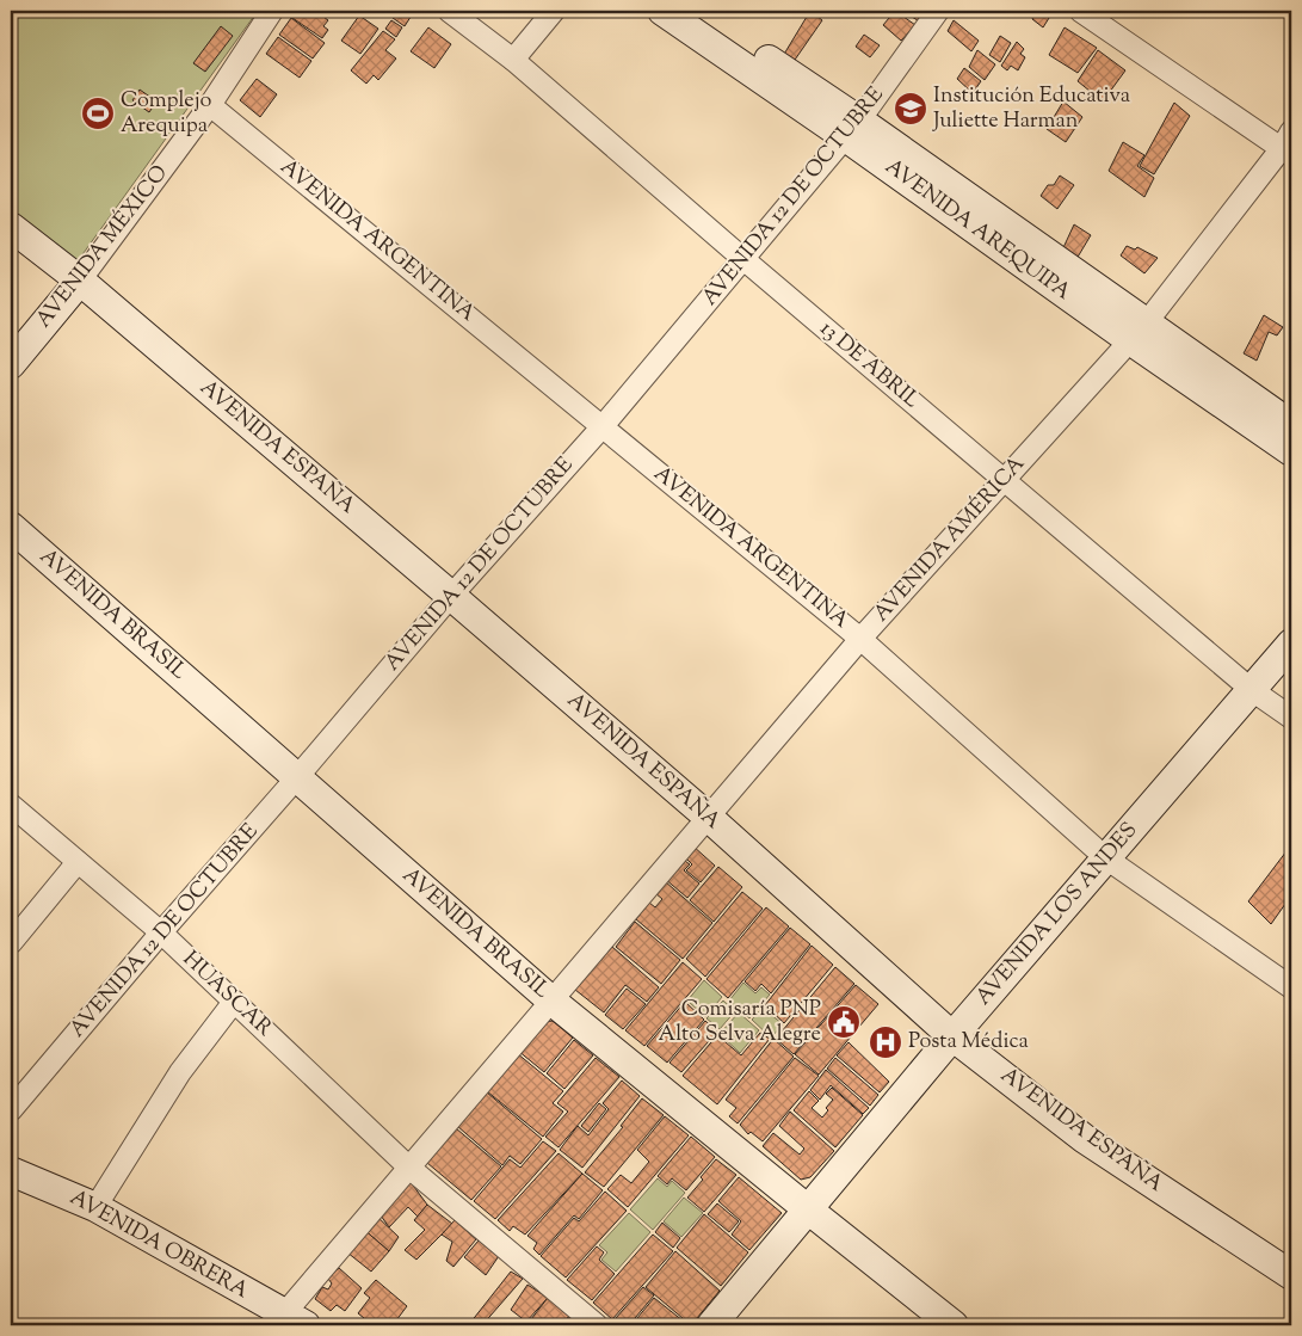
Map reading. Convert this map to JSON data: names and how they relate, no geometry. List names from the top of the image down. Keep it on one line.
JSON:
{"streets":{"street":["AVENIDA 12 DE OCTUBRE","AVENIDA AREQUIPA","AVENIDA ARGENTINA","AVENIDA MÉXICO","13 DE ABRIL","AVENIDA ESPAÑA","AVENIDA AMÉRICA","AVENIDA BRASIL","AVENIDA LOS ANDES","HUASCAR","AVENIDA OBRERA"]},"crossings":[["AVENIDA 12 DE OCTUBRE","AVENIDA AREQUIPA"],["AVENIDA 12 DE OCTUBRE","AVENIDA ARGENTINA"],["AVENIDA 12 DE OCTUBRE","13 DE ABRIL"],["AVENIDA 12 DE OCTUBRE","AVENIDA ESPAÑA"],["AVENIDA 12 DE OCTUBRE","AVENIDA BRASIL"],["AVENIDA 12 DE OCTUBRE","HUASCAR"],["AVENIDA AREQUIPA","AVENIDA AMÉRICA"],["AVENIDA ARGENTINA","AVENIDA MÉXICO"],["AVENIDA ARGENTINA","AVENIDA AMÉRICA"],["AVENIDA ARGENTINA","AVENIDA LOS ANDES"],["AVENIDA MÉXICO","AVENIDA ESPAÑA"],["13 DE ABRIL","AVENIDA AMÉRICA"],["13 DE ABRIL","AVENIDA LOS ANDES"],["AVENIDA ESPAÑA","AVENIDA AMÉRICA"],["AVENIDA ESPAÑA","AVENIDA LOS ANDES"],["AVENIDA AMÉRICA","AVENIDA BRASIL"],["AVENIDA AMÉRICA","HUASCAR"],["AVENIDA AMÉRICA","AVENIDA OBRERA"],["AVENIDA BRASIL","AVENIDA LOS ANDES"]],"places":{"school or university":["Institución Educativa Juliette Harman"],"sports":["Complejo Arequipa"],"public building":["Comisaría PNP Alto Selva Alegre"],"hospital":["Posta Médica"]}}
